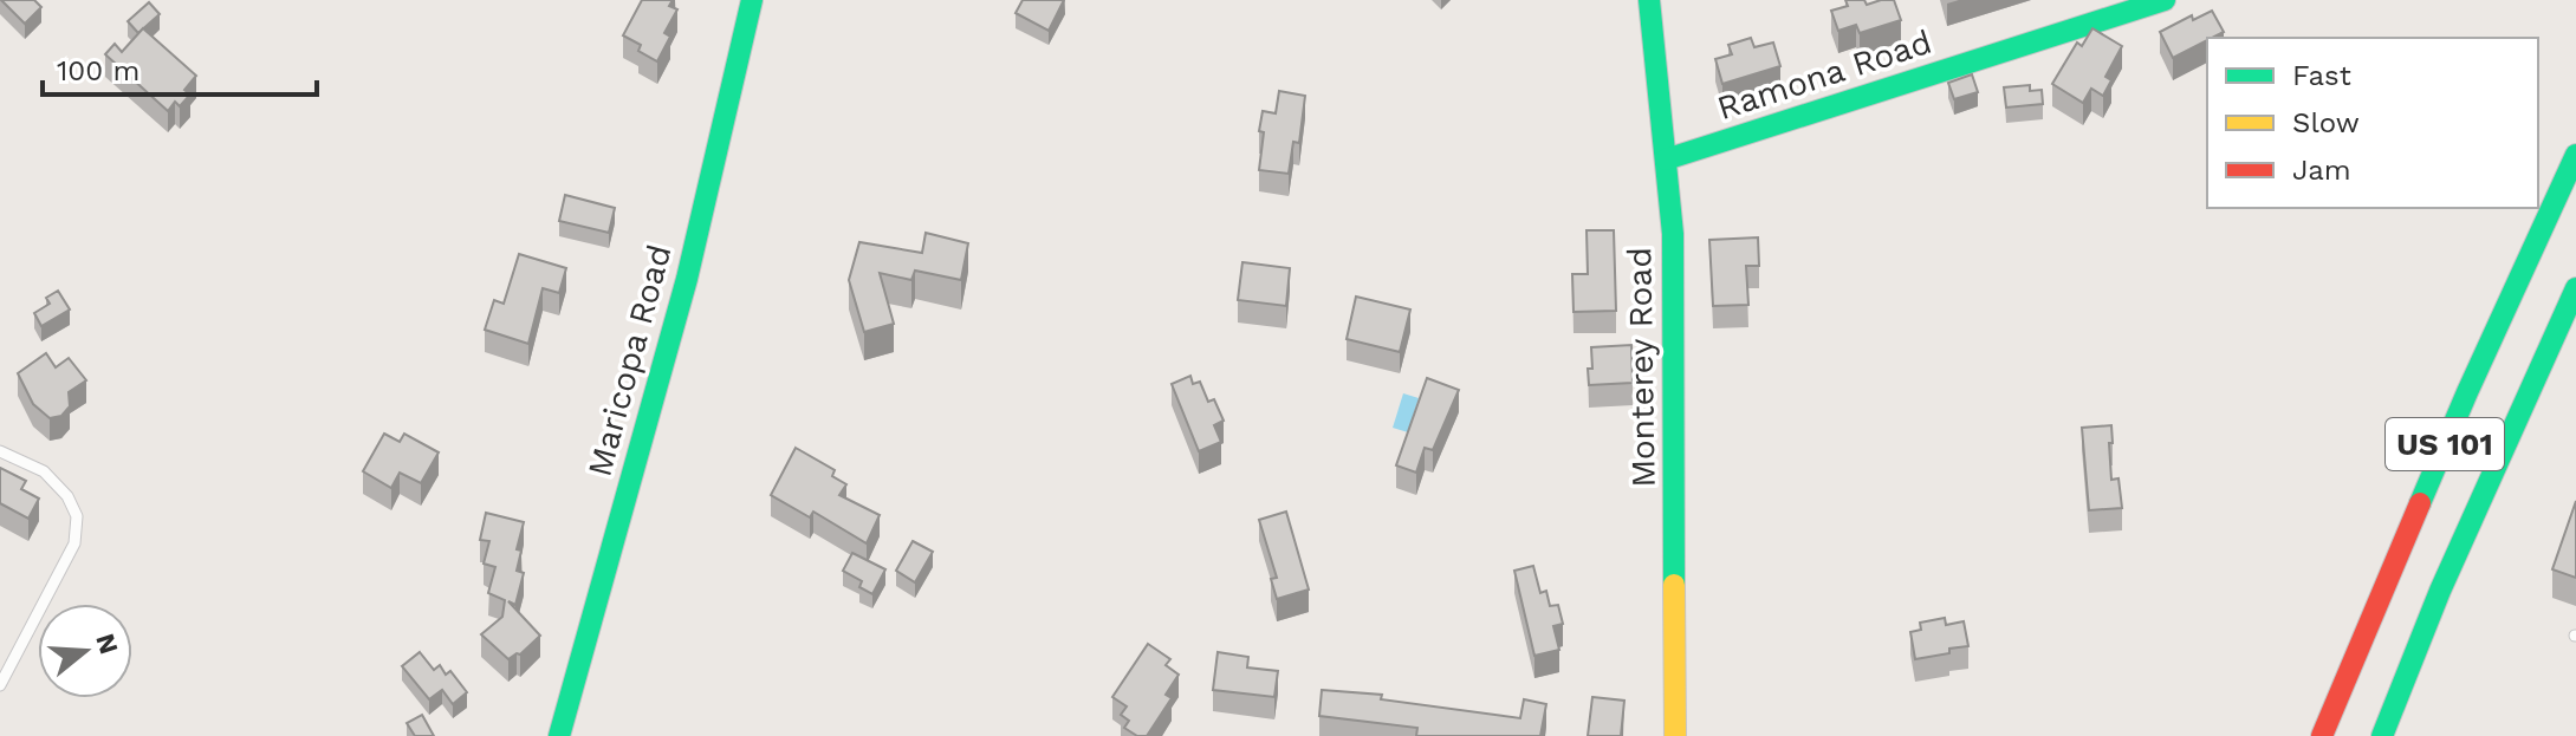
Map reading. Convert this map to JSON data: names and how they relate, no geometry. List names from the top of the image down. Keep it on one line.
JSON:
{"streets":{"main road":["Ramona Road","Maricopa Road","Monterey Road","US 101"]},"crossings":[["Ramona Road","Monterey Road"]],"legend":["Fast","Slow","Jam"],"scale_bar":"100 m","north":"right"}
